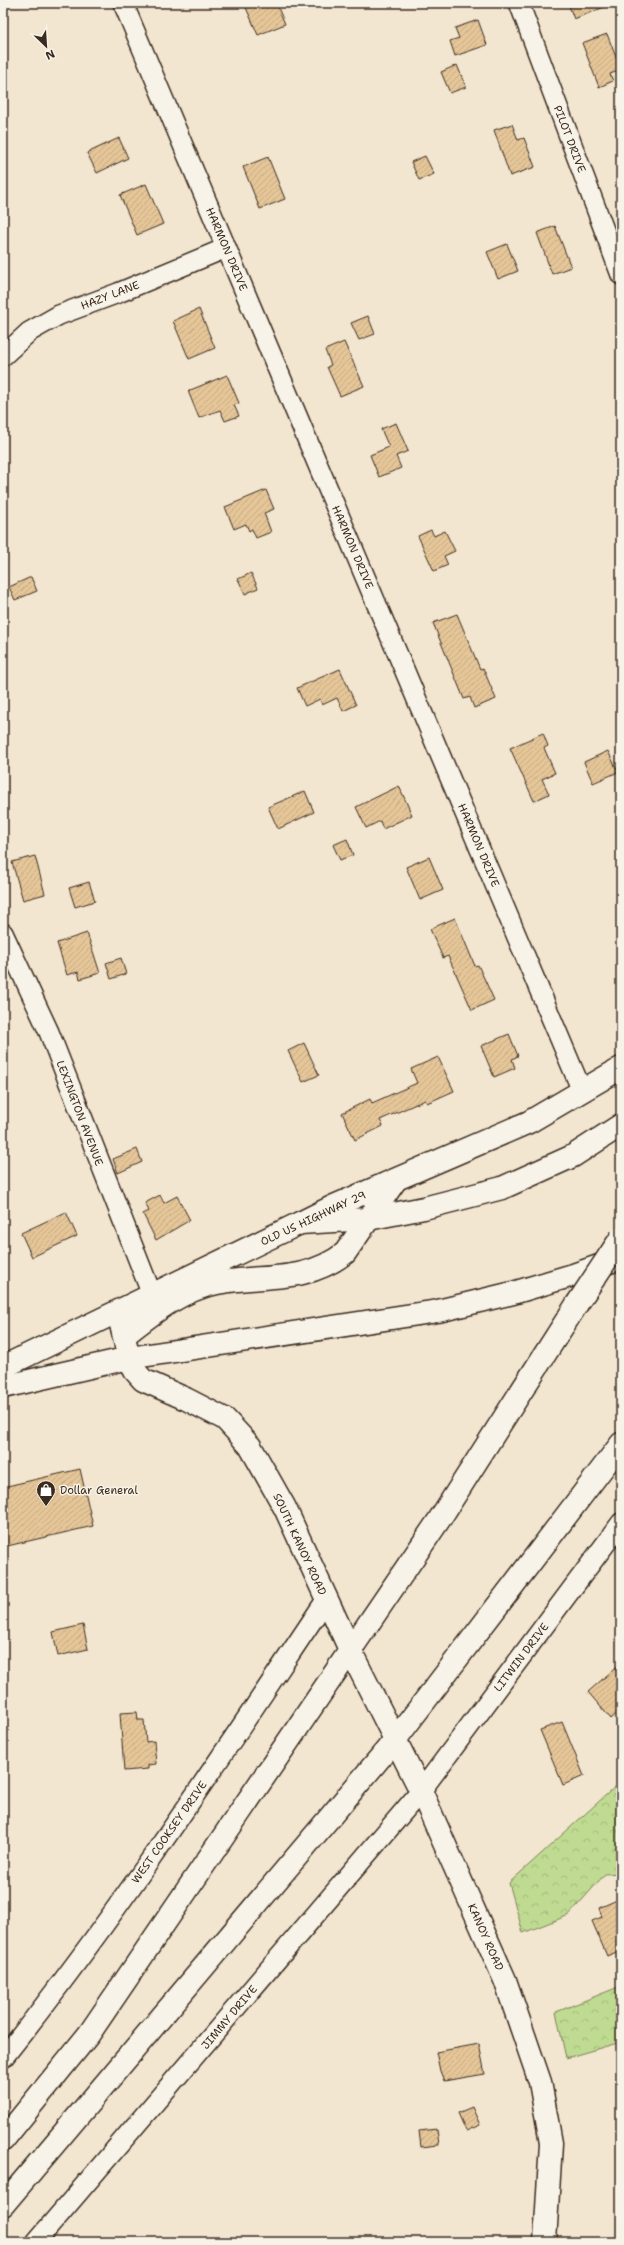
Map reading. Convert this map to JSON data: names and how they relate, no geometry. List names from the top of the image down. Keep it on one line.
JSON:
{"streets":{"main road":["OLD US HIGHWAY 29","SOUTH KANOY ROAD","KANOY ROAD"],"street":["PILOT DRIVE","HARMON DRIVE","HAZY LANE","LEXINGTON AVENUE","LITWIN DRIVE","WEST COOKSEY DRIVE","JIMMY DRIVE"]},"crossings":[["HARMON DRIVE","HAZY LANE"],["HARMON DRIVE","OLD US HIGHWAY 29"],["LEXINGTON AVENUE","OLD US HIGHWAY 29"],["OLD US HIGHWAY 29","SOUTH KANOY ROAD"],["SOUTH KANOY ROAD","WEST COOKSEY DRIVE"],["SOUTH KANOY ROAD","KANOY ROAD"],["LITWIN DRIVE","KANOY ROAD"],["LITWIN DRIVE","JIMMY DRIVE"],["KANOY ROAD","JIMMY DRIVE"]],"places":{"shop":["Dollar General"]},"north":"bottom right"}
